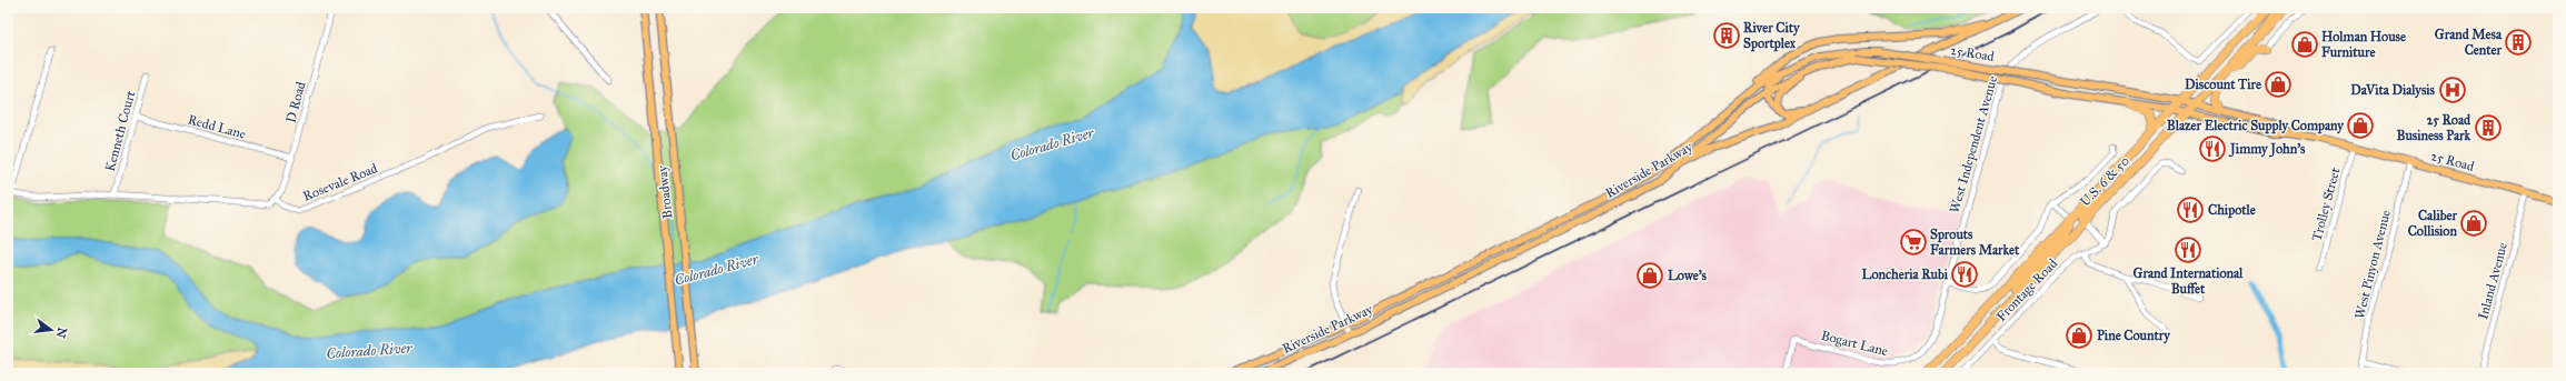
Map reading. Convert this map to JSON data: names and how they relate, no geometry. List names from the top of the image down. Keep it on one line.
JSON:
{"streets":{"highway":["U.S. 6 & 50"],"main road":["25 Road","Riverside Parkway","Broadway"],"street":["D Road","Redd Lane","Kenneth Court","West Independent Avenue","Rosevale Road","Trolley Street","West Pinyon Avenue","Inland Avenue","Frontage Road","Bogart Lane"]},"crossings":[["25 Road","Riverside Parkway"],["25 Road","U.S. 6 & 50"],["25 Road","Trolley Street"],["25 Road","West Pinyon Avenue"],["25 Road","Inland Avenue"],["D Road","Redd Lane"],["D Road","Rosevale Road"],["Redd Lane","Kenneth Court"],["West Independent Avenue","Bogart Lane"]],"water":["Colorado River"],"places":{"building":["River City Sportplex","Grand Mesa Center","25 Road Business Park"],"shop":["Holman House Furniture","Discount Tire","Blazer Electric Supply Company","Caliber Collision","Lowe's","Pine Country"],"hospital":["DaVita Dialysis"],"restaurant":["Jimmy John's","Chipotle","Grand International Buffet","Loncheria Rubi"],"supermarket":["Sprouts Farmers Market"]},"north":"right"}
